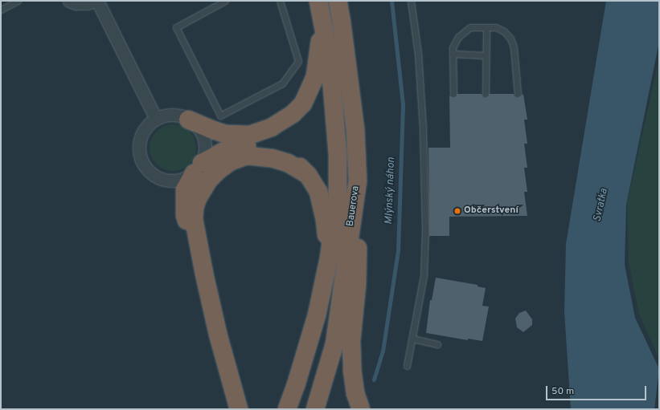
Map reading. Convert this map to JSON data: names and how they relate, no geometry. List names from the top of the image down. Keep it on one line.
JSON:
{"streets":{"highway":["Bauerova"]},"water":["Mlýnský náhon","Svratka"],"places":["Občerstvení"],"scale_bar":"50 m"}
